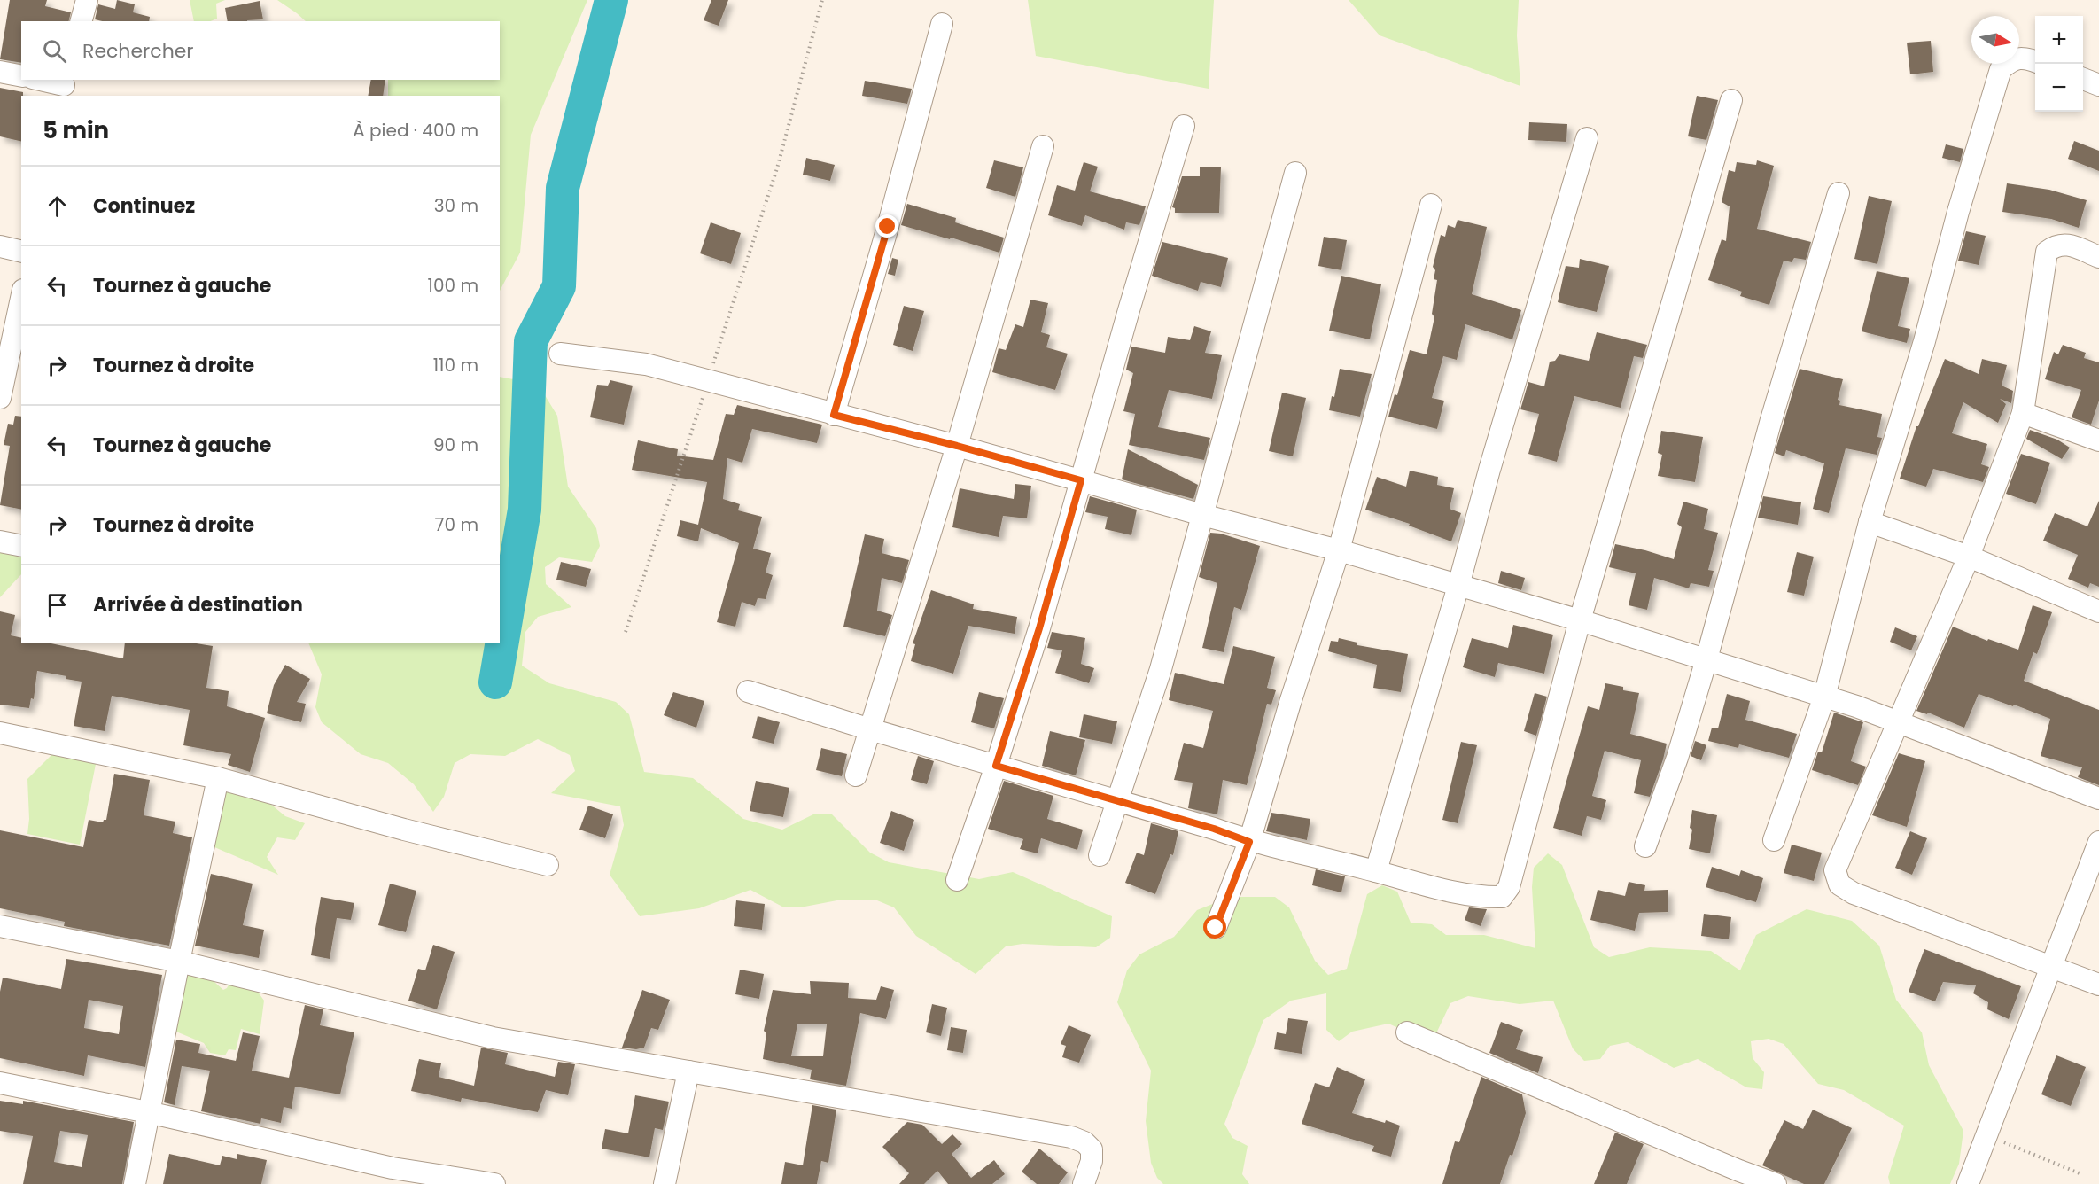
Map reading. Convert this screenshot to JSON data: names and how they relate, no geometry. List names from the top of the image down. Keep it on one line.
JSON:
{"north":"right","page":{"map_buttons":["+","−"],"search":"Rechercher","heading":["5 min","À pied · 400 m"],"list":[["Continuez","30 m"],["Tournez à gauche","100 m"],["Tournez à droite","110 m"],["Tournez à gauche","90 m"],["Tournez à droite","70 m"],"Arrivée à destination"]}}
